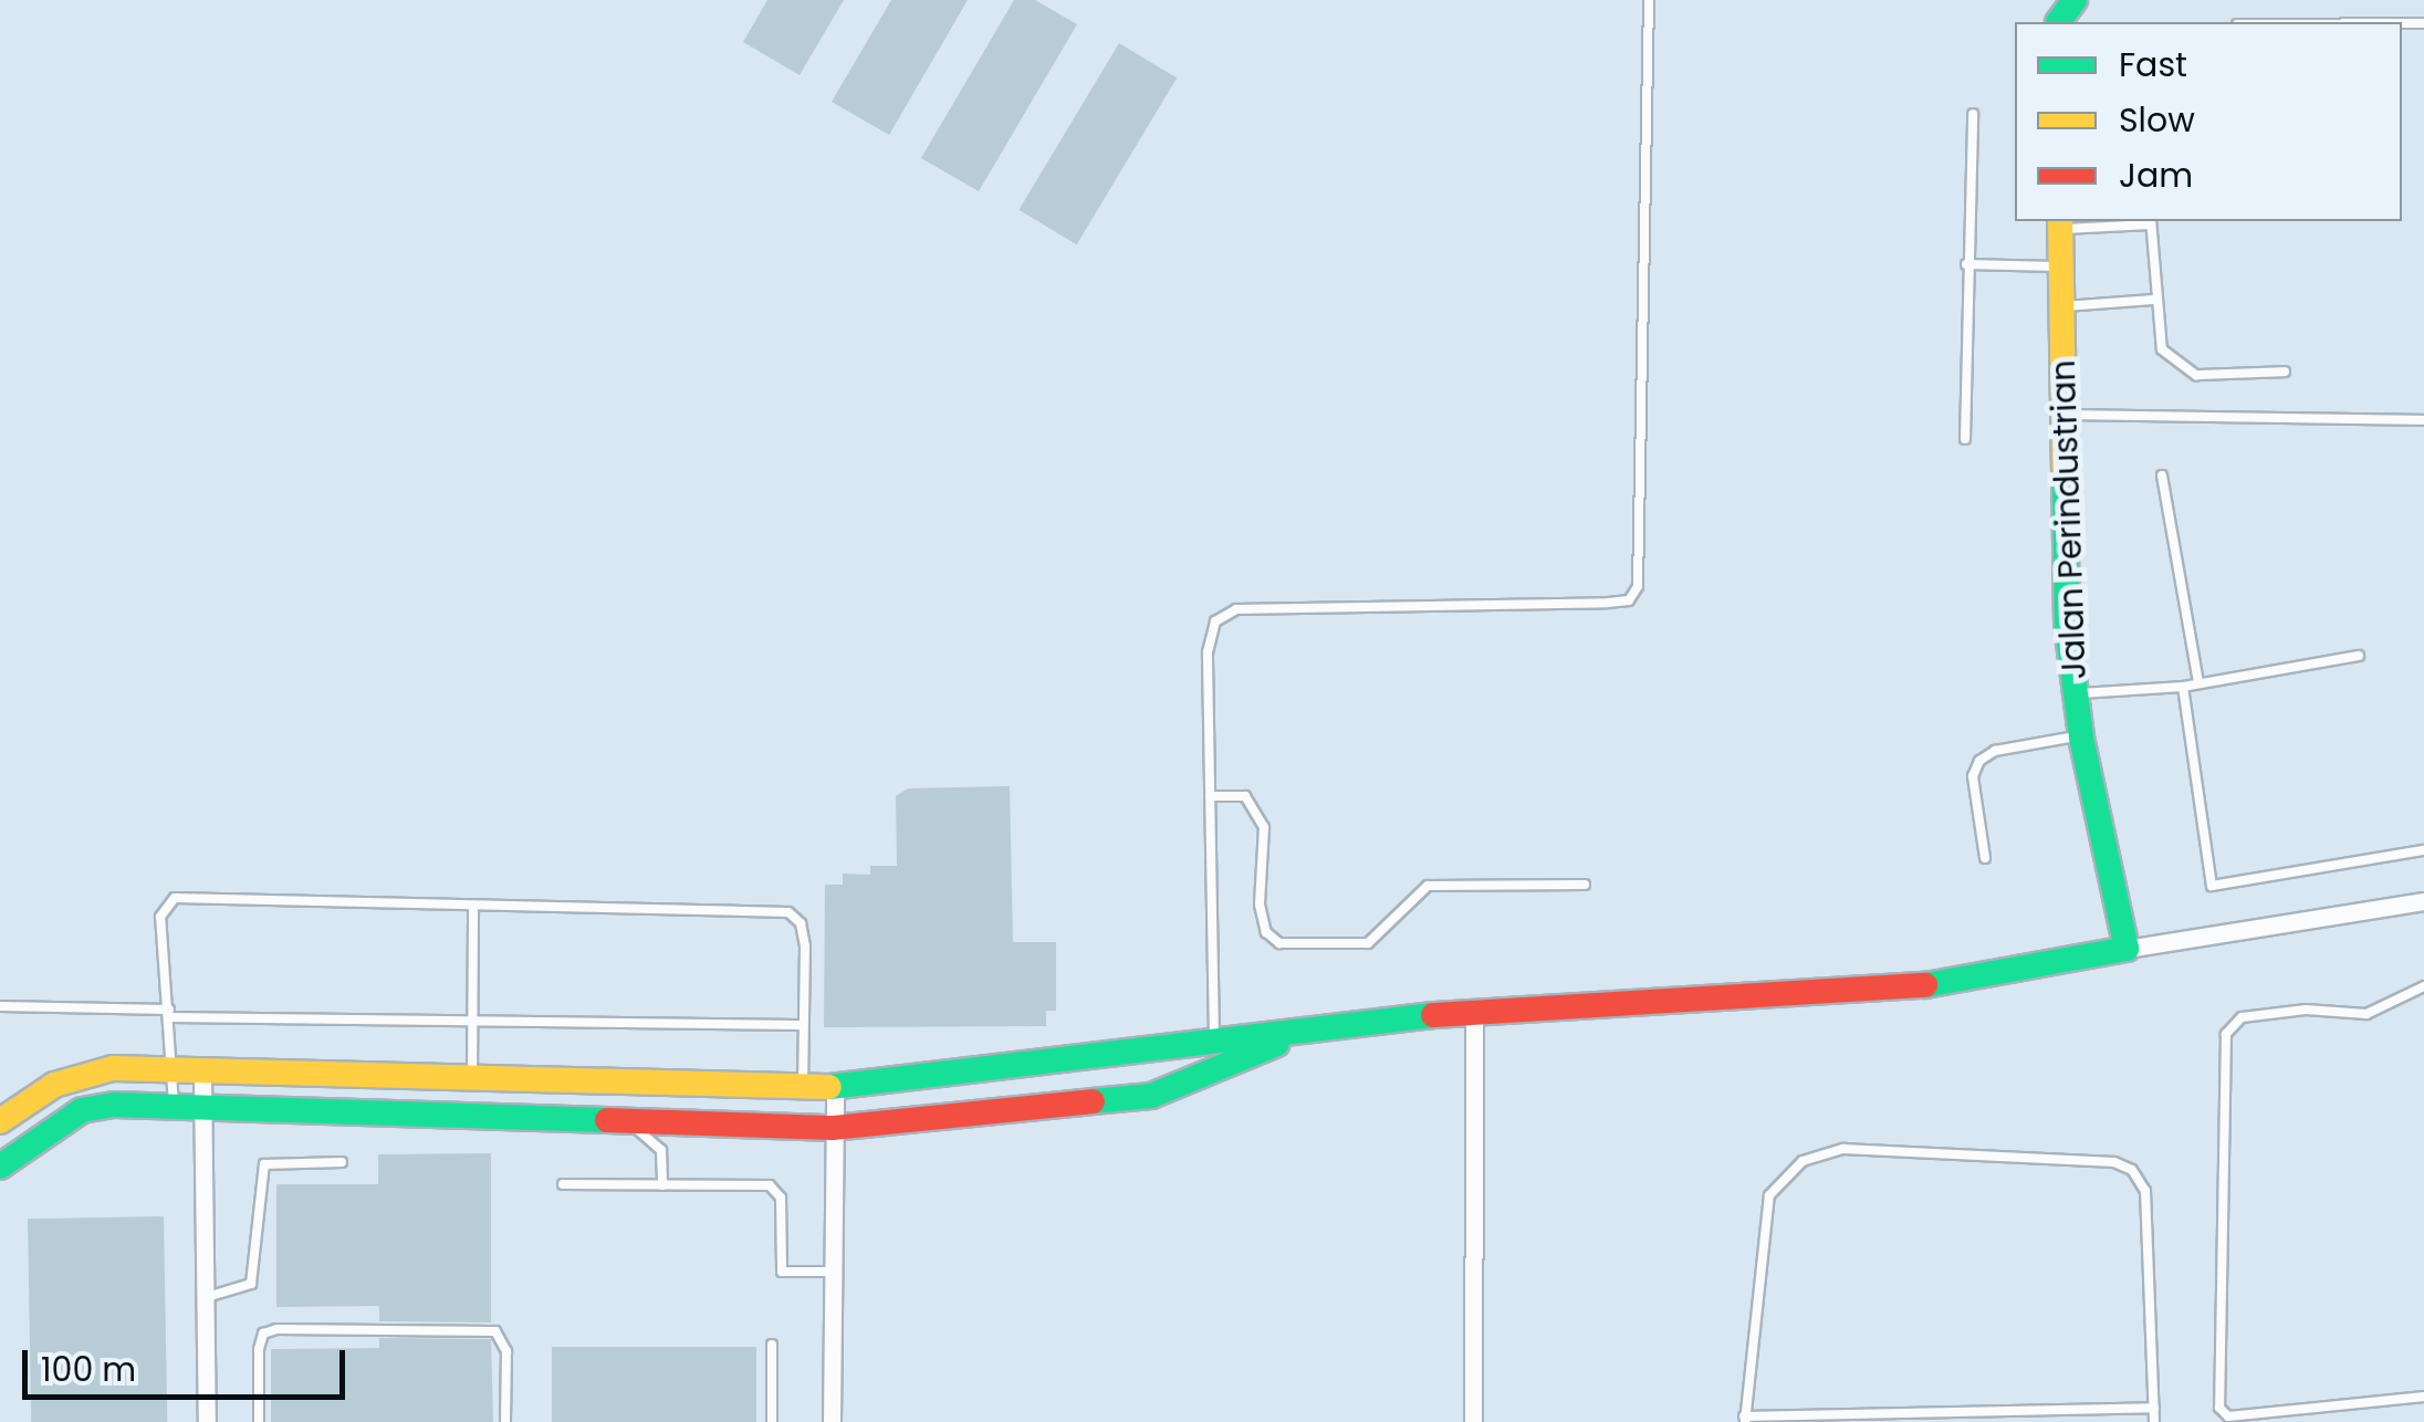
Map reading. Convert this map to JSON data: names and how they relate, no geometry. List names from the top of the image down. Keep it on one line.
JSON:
{"streets":{"main road":["Jalan Perindustrian"]},"legend":["Fast","Slow","Jam"],"scale_bar":"100 m"}
